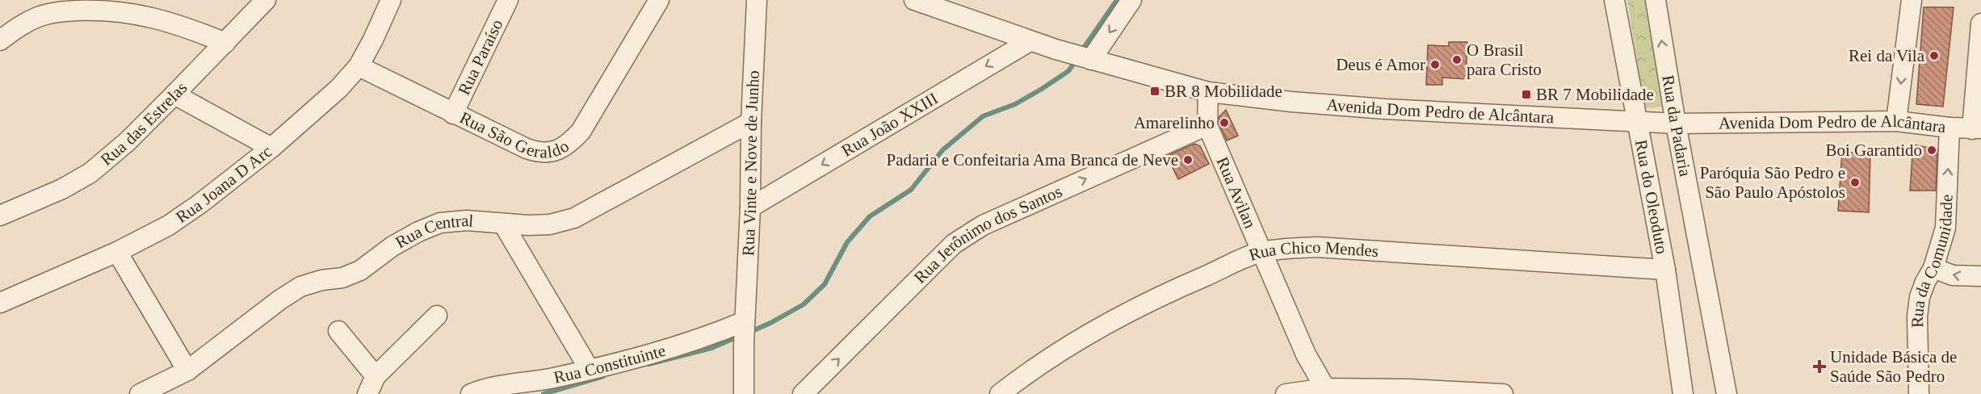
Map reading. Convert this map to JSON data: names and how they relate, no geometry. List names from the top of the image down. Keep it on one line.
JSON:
{"streets":{"street":["Rua Paraíso","Avenida Dom Pedro de Alcântara","Rua das Estrelas","Rua João XXIII","Rua da Padaria","Rua São Geraldo","Rua Vinte e Nove de Junho","Rua Joana D Arc","Rua Avilan","Rua do Oleoduto","Rua Central","Rua Jerônimo dos Santos","Rua Chico Mendes","Rua da Comunidade","Rua Constituinte"]},"crossings":[["Rua Paraíso","Rua São Geraldo"],["Avenida Dom Pedro de Alcântara","Rua João XXIII"],["Avenida Dom Pedro de Alcântara","Rua da Padaria"],["Avenida Dom Pedro de Alcântara","Rua Avilan"],["Avenida Dom Pedro de Alcântara","Rua do Oleoduto"],["Avenida Dom Pedro de Alcântara","Rua da Comunidade"],["Rua João XXIII","Rua Vinte e Nove de Junho"],["Rua São Geraldo","Rua Joana D Arc"],["Rua Vinte e Nove de Junho","Rua Central"],["Rua Vinte e Nove de Junho","Rua Constituinte"],["Rua Avilan","Rua Jerônimo dos Santos"],["Rua Avilan","Rua Chico Mendes"],["Rua do Oleoduto","Rua Chico Mendes"]],"one_way":["Rua João XXIII","Rua Jerônimo dos Santos","Rua da Comunidade"],"places":{"other":["Rei da Vila","O Brasil para Cristo","Deus é Amor","Amarelinho","Boi Garantido","Padaria e Confeitaria Ama Branca de Neve","Paróquia São Pedro e São Paulo Apóstolos"],"transit":["BR 8 Mobilidade","BR 7 Mobilidade"],"health":["Unidade Básica de Saúde São Pedro"]}}
